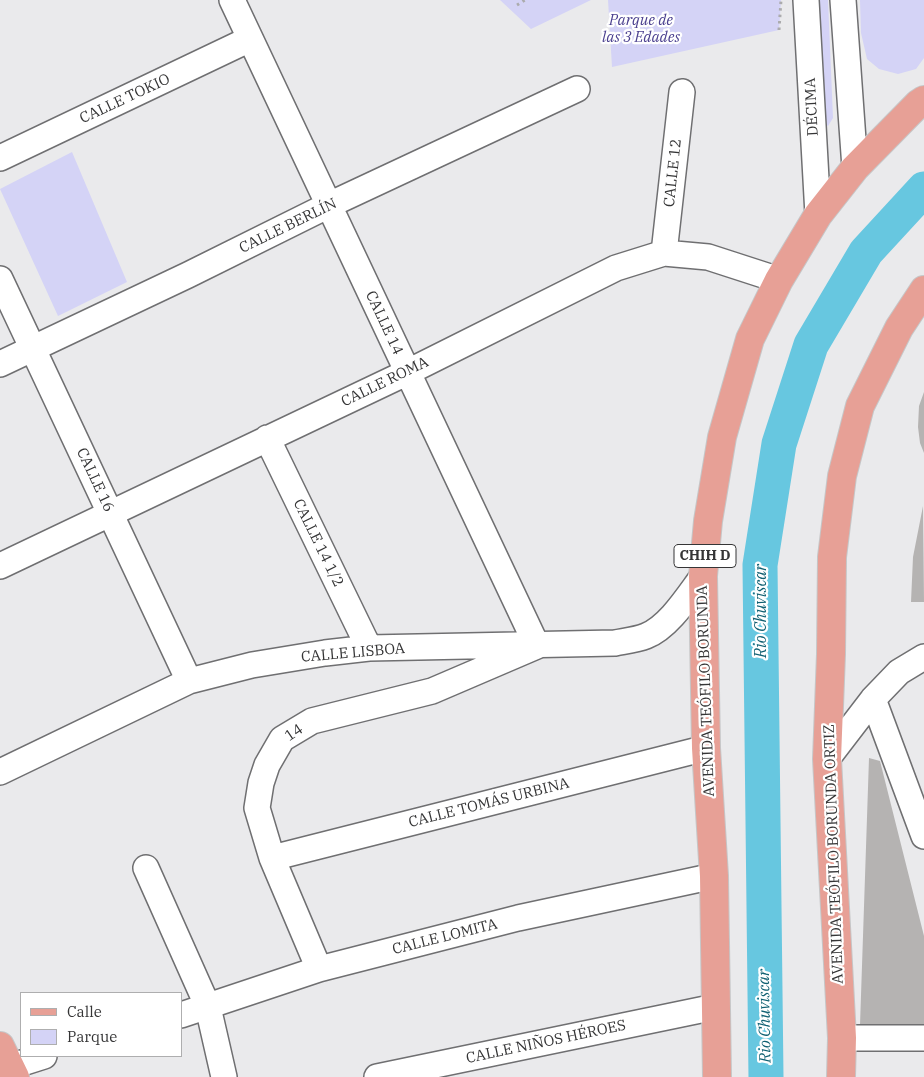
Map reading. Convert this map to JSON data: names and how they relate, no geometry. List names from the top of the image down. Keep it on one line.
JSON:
{"streets":{"main road":["CHIH D","AVENIDA TEÓFILO BORUNDA","AVENIDA TEÓFILO BORUNDA ORTIZ"],"street":["CALLE TOKIO","DÉCIMA","CALLE 12","CALLE BERLÍN","CALLE 14","CALLE ROMA","CALLE 16","CALLE 14 1/2","CALLE LISBOA","14","CALLE TOMÁS URBINA","CALLE LOMITA","CALLE NIÑOS HÉROES"]},"crossings":[["CALLE TOKIO","CALLE 14"],["DÉCIMA","AVENIDA TEÓFILO BORUNDA"],["CALLE 12","CALLE ROMA"],["CALLE BERLÍN","CALLE 14"],["CALLE BERLÍN","CALLE 16"],["CALLE 14","CALLE ROMA"],["CALLE 14","CALLE LISBOA"],["CALLE 14","14"],["CALLE ROMA","CALLE 16"],["CALLE ROMA","CALLE 14 1/2"],["CALLE ROMA","AVENIDA TEÓFILO BORUNDA"],["CALLE 16","CALLE LISBOA"],["CALLE 14 1/2","CALLE LISBOA"],["CALLE LISBOA","AVENIDA TEÓFILO BORUNDA"],["CALLE LISBOA","14"],["AVENIDA TEÓFILO BORUNDA","CALLE TOMÁS URBINA"],["AVENIDA TEÓFILO BORUNDA","CALLE LOMITA"],["AVENIDA TEÓFILO BORUNDA","CALLE NIÑOS HÉROES"],["14","CALLE TOMÁS URBINA"],["14","CALLE LOMITA"]],"water":["Rio Chuviscar"],"parks":["Parque de las 3 Edades"],"legend":["Calle","Parque"]}
